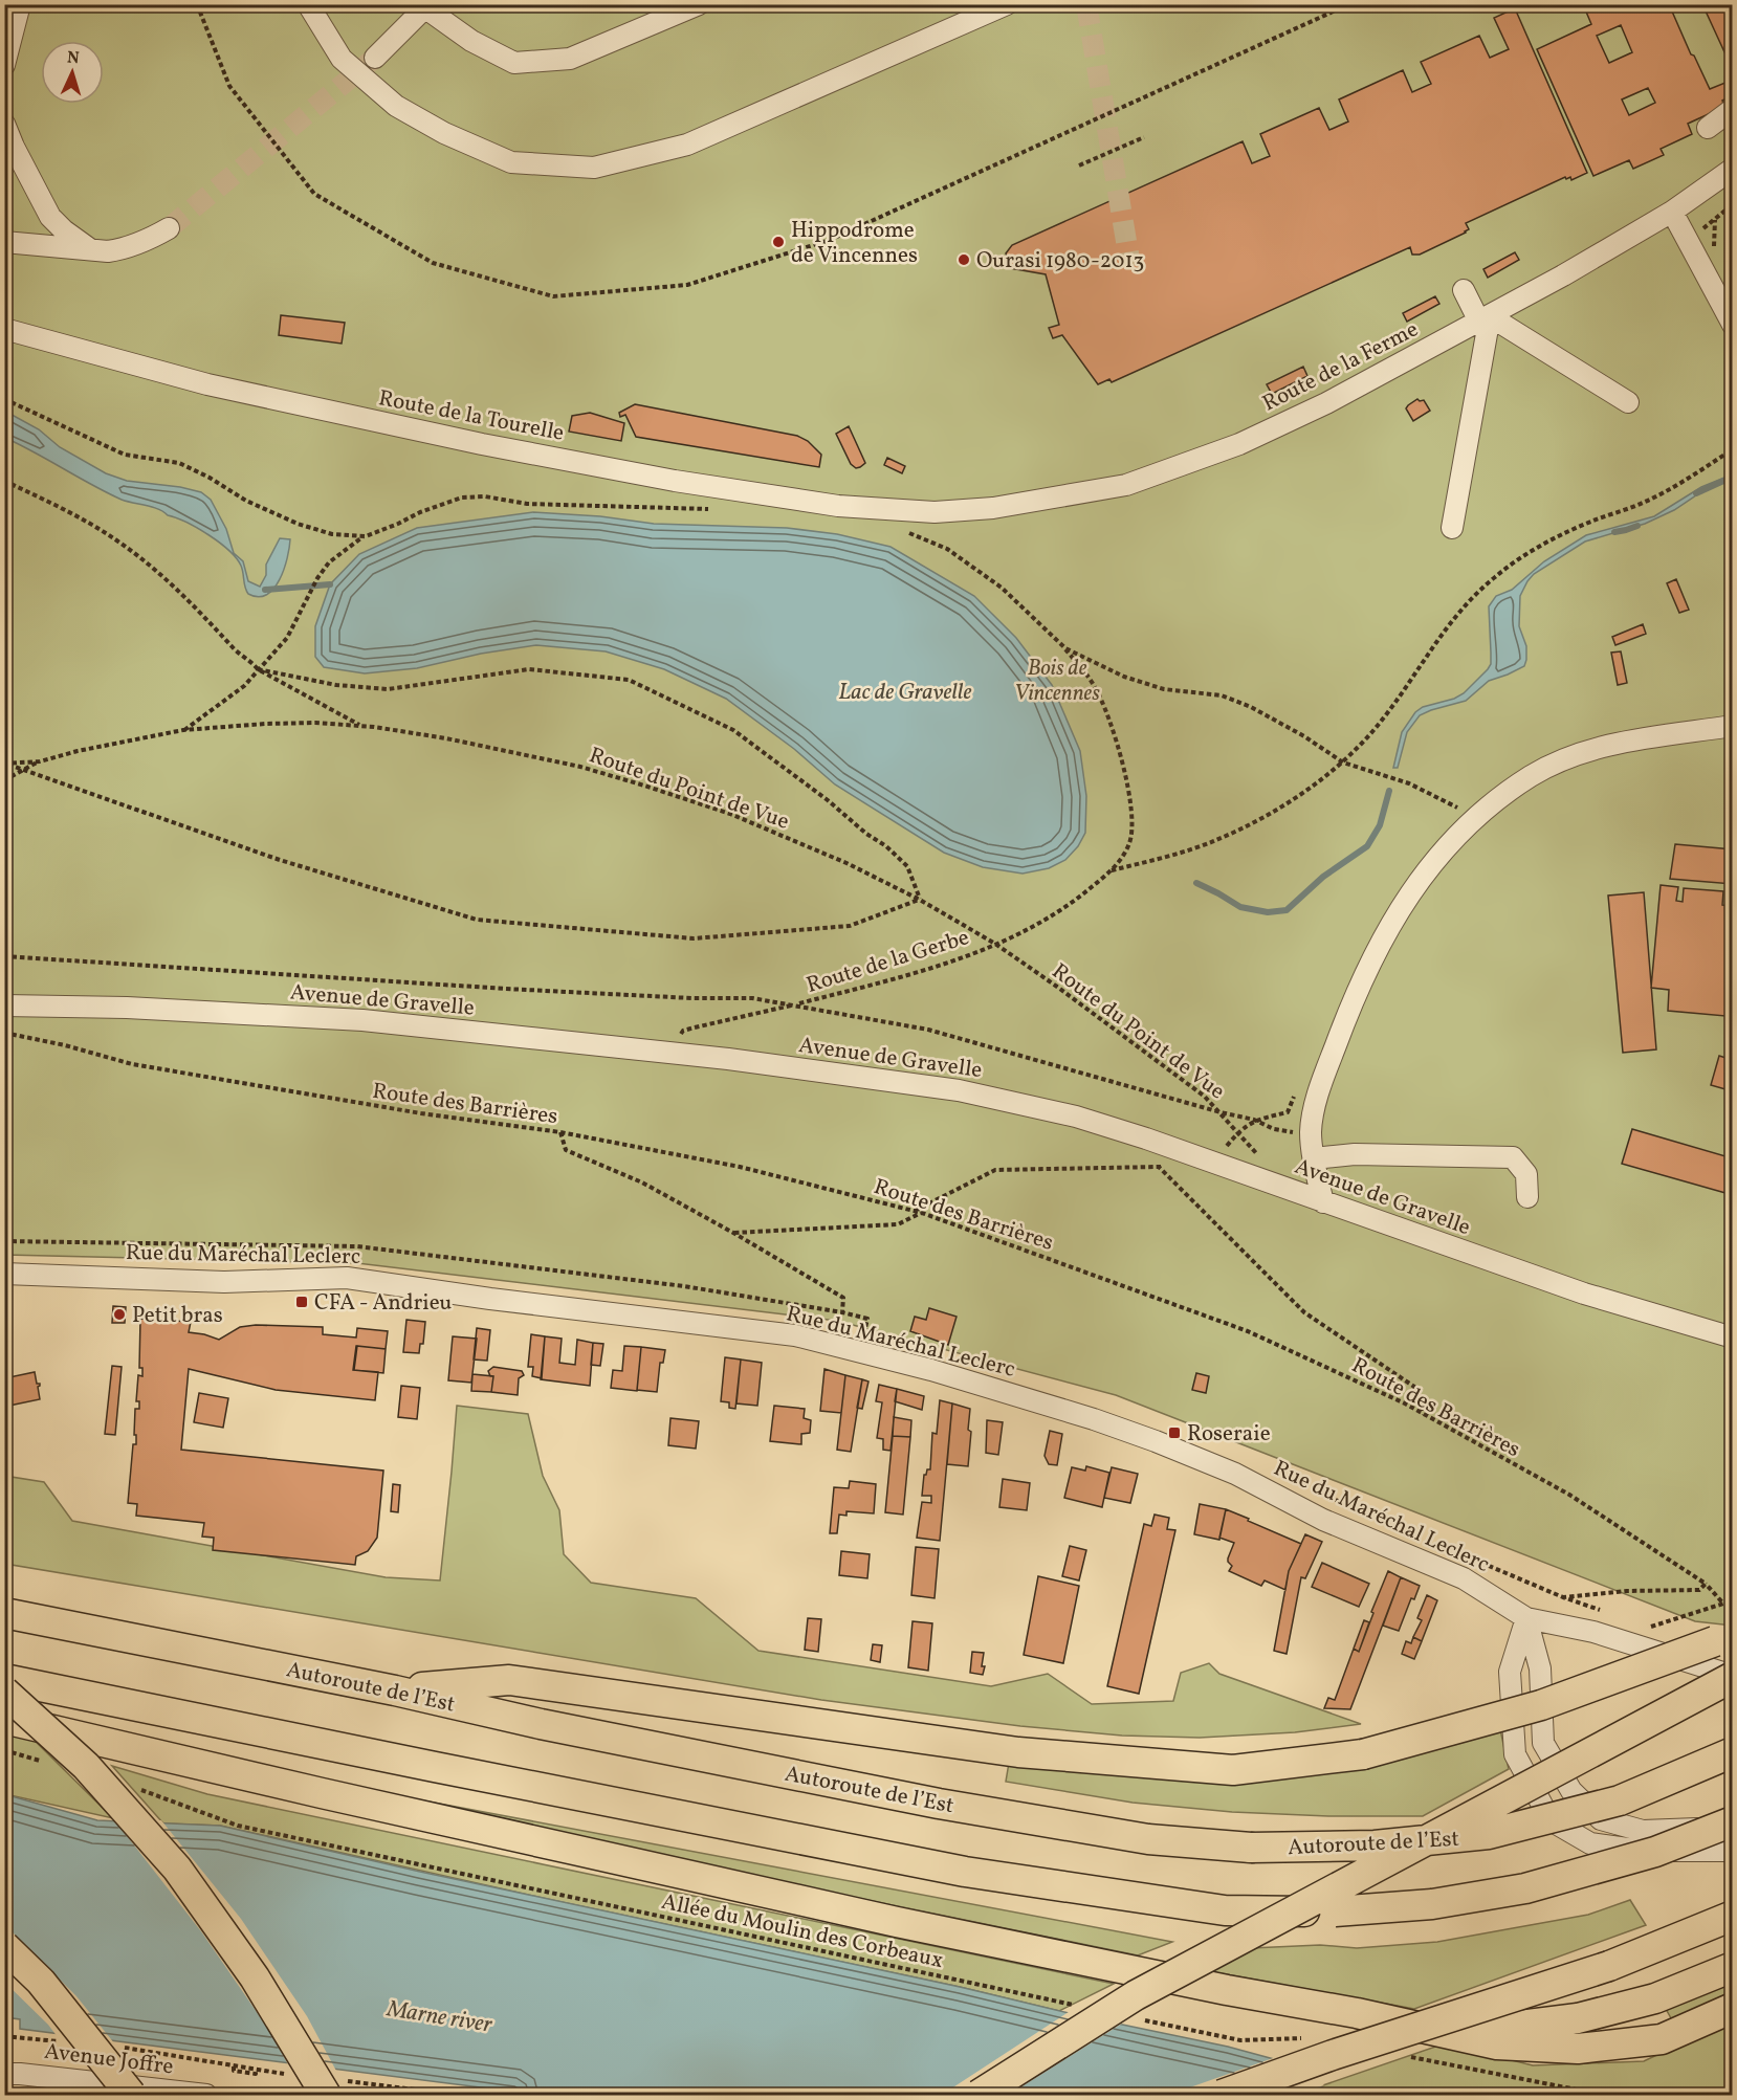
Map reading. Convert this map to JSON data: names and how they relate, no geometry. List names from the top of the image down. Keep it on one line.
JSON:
{"streets":{"highway":["Autoroute de l’Est"],"street":["Route de la Ferme","Route de la Tourelle","Avenue de Gravelle","Rue du Maréchal Leclerc","Avenue Joffre"],"path":["Route du Point de Vue","Route de la Gerbe","Route des Barrières","Allée du Moulin des Corbeaux"]},"crossings":[["Route de la Ferme","Route de la Tourelle"],["Route du Point de Vue","Route de la Gerbe"]],"water":["Lac de Gravelle","Marne river"],"parks":["Bois de Vincennes"],"places":{"other":["Hippodrome de Vincennes","Ourasi 1980-2013","Petit bras"],"transit":["CFA - Andrieu","Roseraie"]},"north":"top"}
